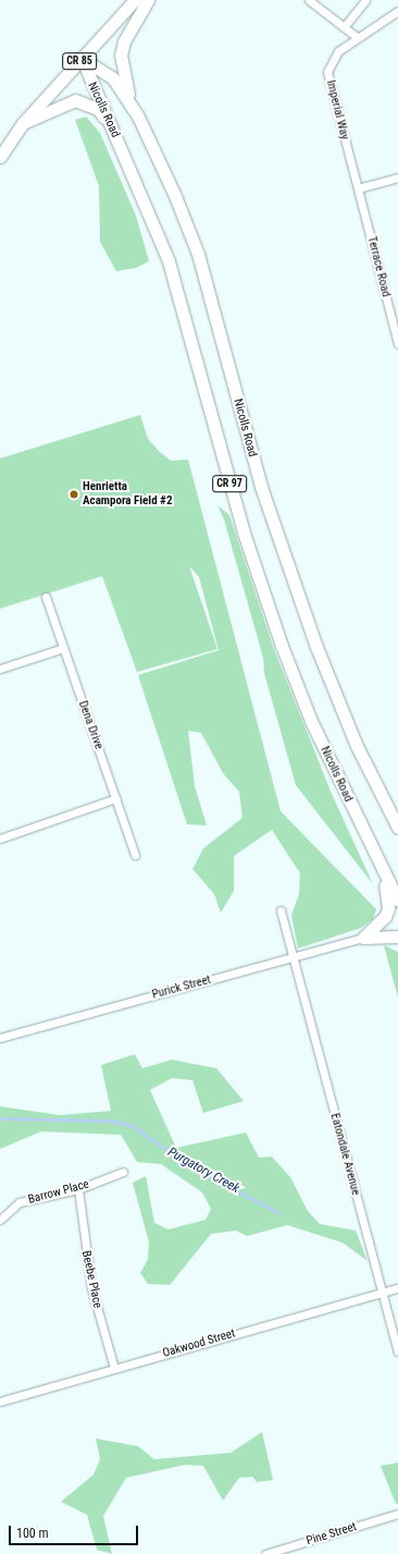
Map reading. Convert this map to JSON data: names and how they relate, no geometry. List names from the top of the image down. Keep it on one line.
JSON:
{"streets":{"main road":["CR 85","Nicolls Road","CR 97"],"street":["Imperial Way","Terrace Road","Dena Drive","Purick Street","Eatondale Avenue","Barrow Place","Beebe Place","Oakwood Street","Pine Street"]},"crossings":[["CR 85","Nicolls Road"],["Imperial Way","Terrace Road"],["Purick Street","Eatondale Avenue"],["Eatondale Avenue","Oakwood Street"],["Barrow Place","Beebe Place"],["Beebe Place","Oakwood Street"]],"water":["Purgatory Creek"],"places":["Henrietta Acampora Field #2"],"scale_bar":"100 m"}
